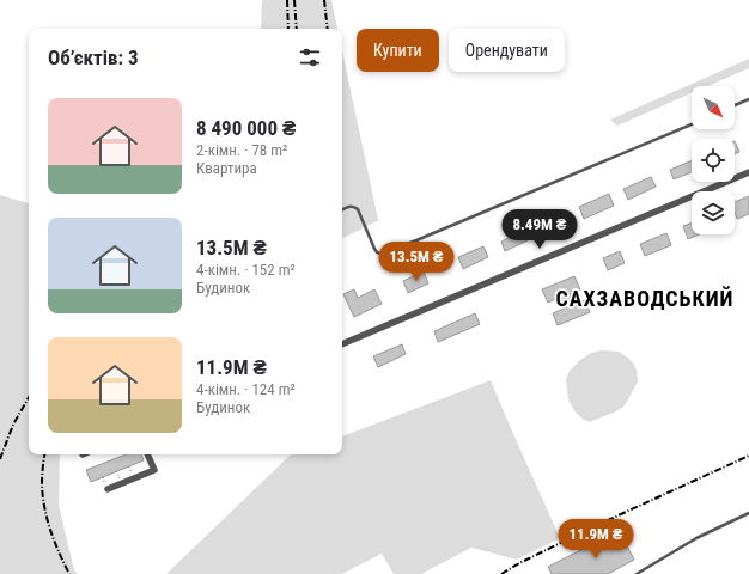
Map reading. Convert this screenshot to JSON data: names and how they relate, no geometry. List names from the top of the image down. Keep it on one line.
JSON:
{"districts":["САХЗАВОДСЬКИЙ"],"north":"bottom right","page":{"chip":["Купити","Орендувати"],"heading":"Об’єктів: 3","list":[{"name":"8 490 000 ₴","note":"2-кімн. · 78 m² · Квартира"},{"name":"13.5M ₴","note":"4-кімн. · 152 m² · Будинок"},{"name":"11.9M ₴","note":"4-кімн. · 124 m² · Будинок"}],"price":["8.49M ₴","13.5M ₴","11.9M ₴"]}}
